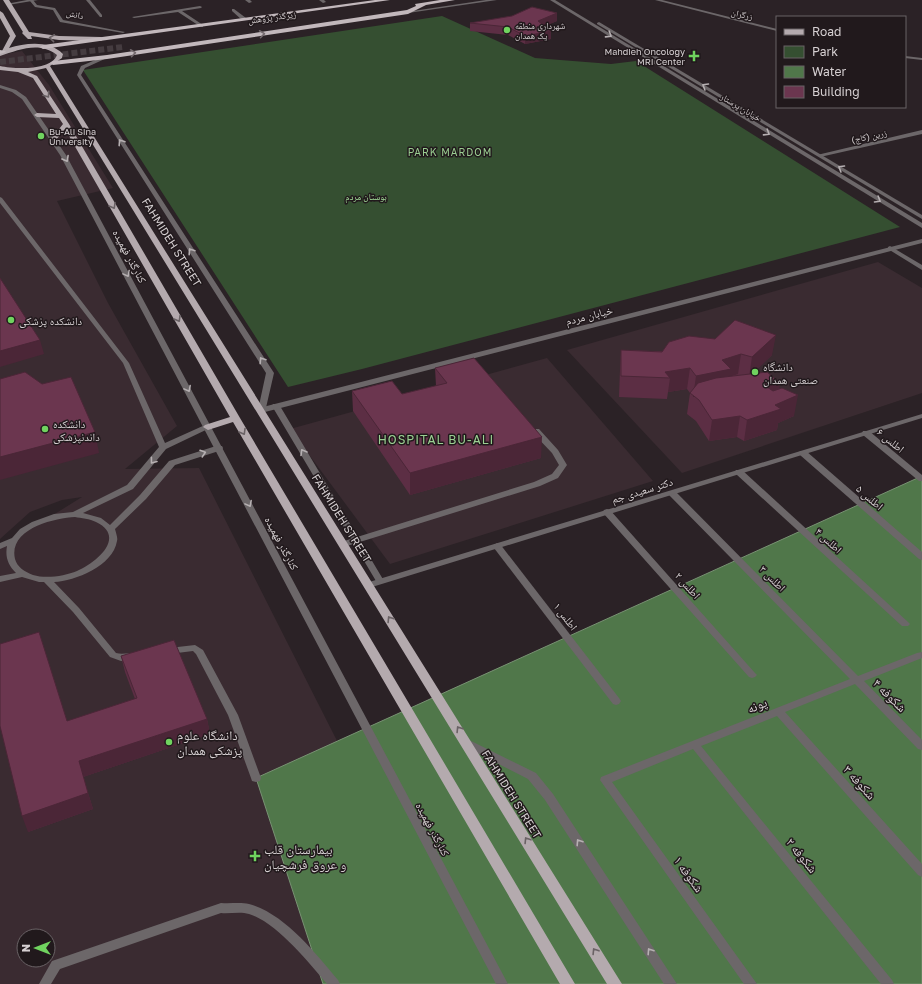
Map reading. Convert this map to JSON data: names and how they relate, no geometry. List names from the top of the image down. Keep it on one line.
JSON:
{"streets":{"highway":["زیرگذر پژوهش"],"main road":["FAHMIDEH STREET"],"street":["دانش","زرگران","خیابان پرستار","زرین (کاج)","کنارگذر فهمیده","خیابان مردم","اطلس ۶","دکتر سعیدی جم","اطلس ۵","اطلس ۴","اطلس ۳","اطلس ۲","اطلس ۱","شکوفه ۴","پونه","شکوفه ۳","شکوفه ۲","شکوفه ۱"]},"crossings":[["خیابان پرستار","زرین (کاج)"],["FAHMIDEH STREET","خیابان مردم"],["FAHMIDEH STREET","دکتر سعیدی جم"],["اطلس ۶","دکتر سعیدی جم"],["دکتر سعیدی جم","اطلس ۵"],["دکتر سعیدی جم","اطلس ۴"],["دکتر سعیدی جم","اطلس ۳"],["دکتر سعیدی جم","اطلس ۲"],["دکتر سعیدی جم","اطلس ۱"],["اطلس ۳","شکوفه ۴"],["اطلس ۳","پونه"],["شکوفه ۴","پونه"],["پونه","شکوفه ۳"],["پونه","شکوفه ۲"],["پونه","شکوفه ۱"]],"districts":["PARK MARDOM","HOSPITAL BU-ALI"],"parks":["بوستان مردم"],"places":{"other":["شهرداری منطقه یک همدان","Bu-Ali Sina University","دانشکده پزشکی","دانشگاه صنعتی همدان","دانشکده داندنپزشکی","دانشگاه علوم پزشکی همدان"],"health":["Mahdieh Oncology MRI Center","بیمارستان قلب و عروق فرشچیان"]},"legend":["Road","Park","Water","Building"],"north":"left"}
